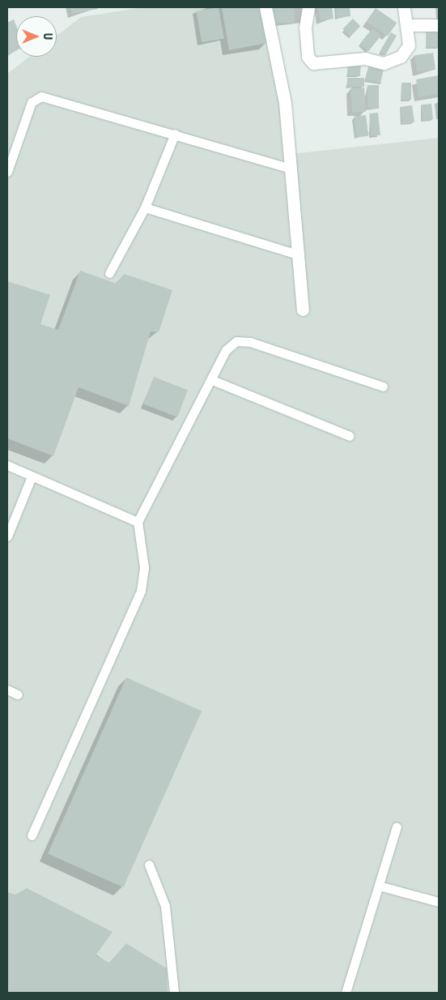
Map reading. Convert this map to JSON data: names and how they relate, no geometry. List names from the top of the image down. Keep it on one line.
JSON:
{"north":"right"}
